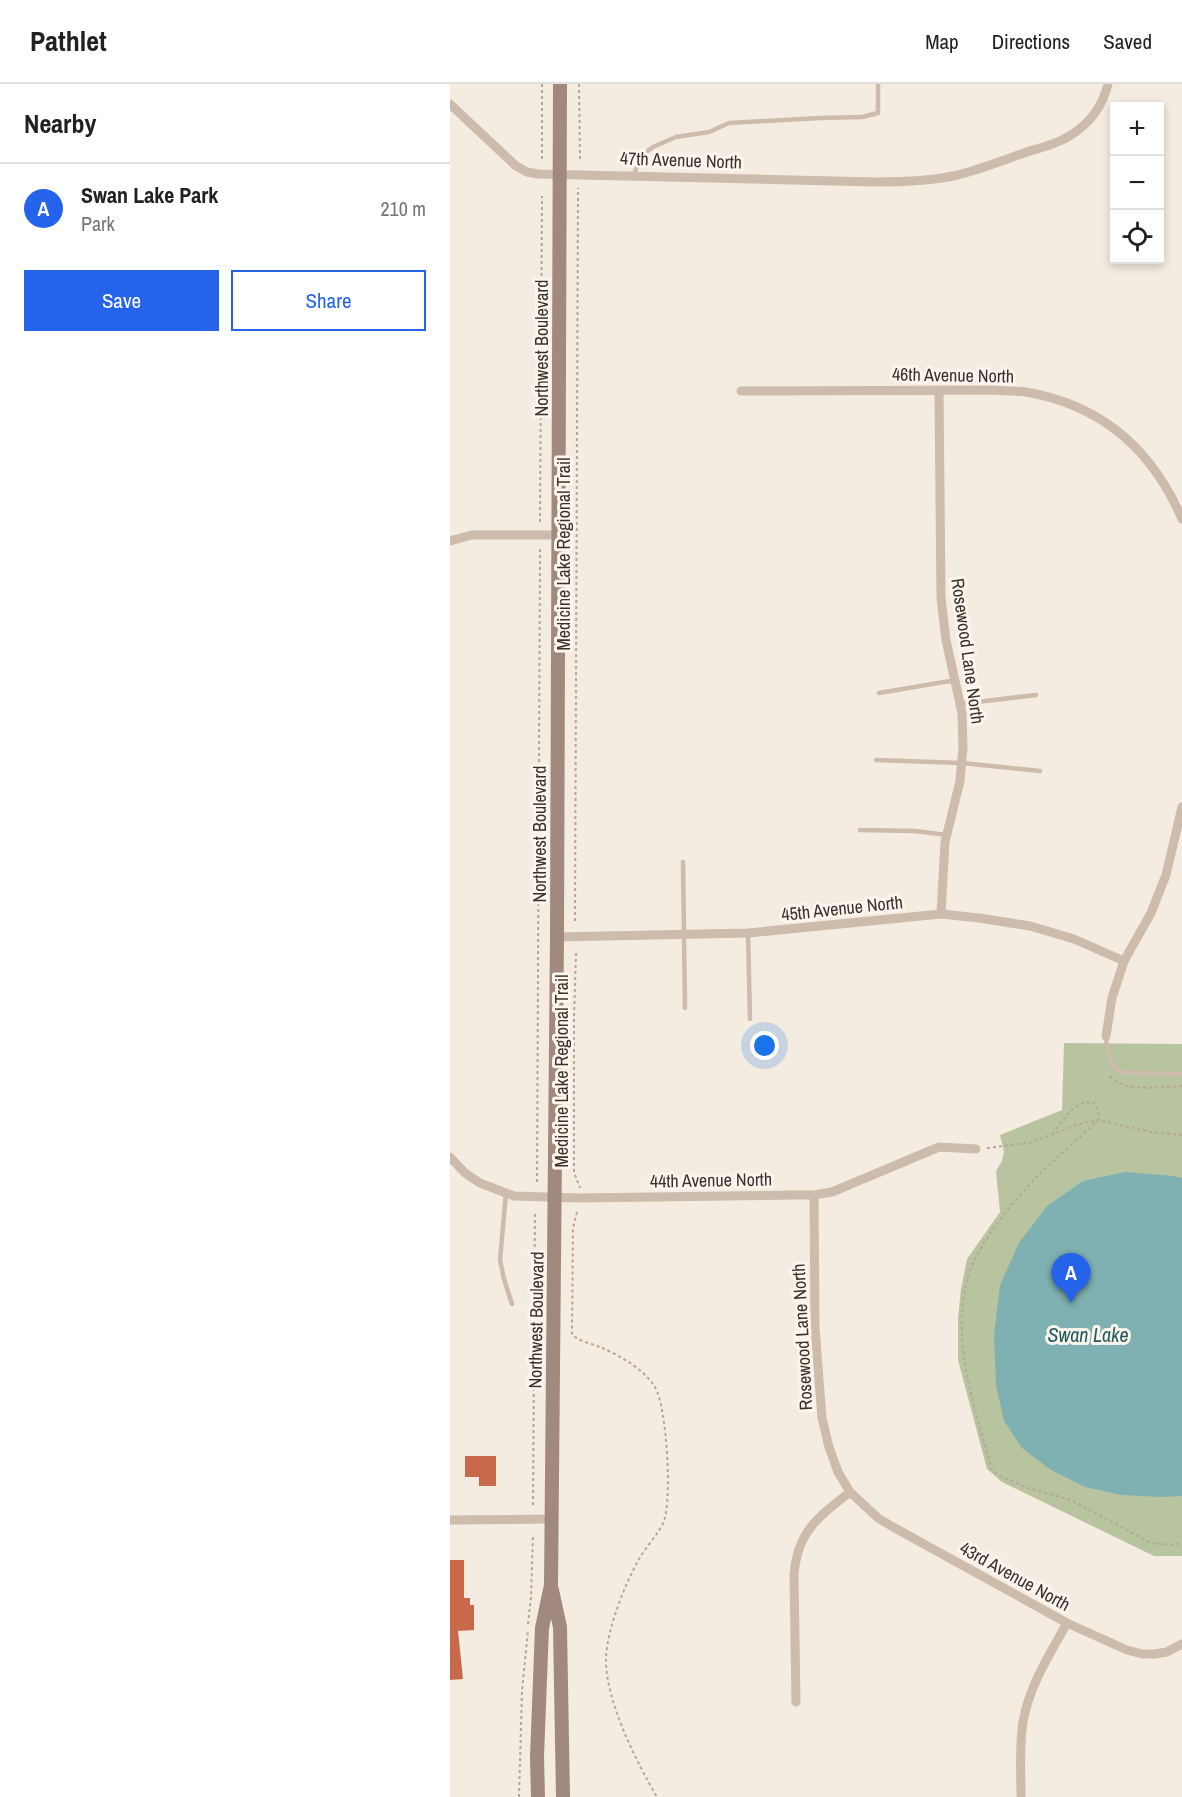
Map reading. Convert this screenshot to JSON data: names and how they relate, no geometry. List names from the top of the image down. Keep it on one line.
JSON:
{"streets":{"main road":["Northwest Boulevard"],"street":["47th Avenue North","46th Avenue North","Rosewood Lane North","45th Avenue North","44th Avenue North","43rd Avenue North"],"path":["Medicine Lake Regional Trail"]},"crossings":[["47th Avenue North","Northwest Boulevard"],["Northwest Boulevard","45th Avenue North"],["Northwest Boulevard","44th Avenue North"],["46th Avenue North","Rosewood Lane North"],["Rosewood Lane North","45th Avenue North"],["Rosewood Lane North","44th Avenue North"],["Rosewood Lane North","43rd Avenue North"]],"water":["Swan Lake"],"page":{"header":"Pathlet","nav":["Map","Directions","Saved"],"heading":"Nearby","map_buttons":["+","−"],"list":[{"mark":"A","name":"Swan Lake Park","note":"Park","value":"210 m"}],"buttons":["Save","Share"],"pins":"A"}}
